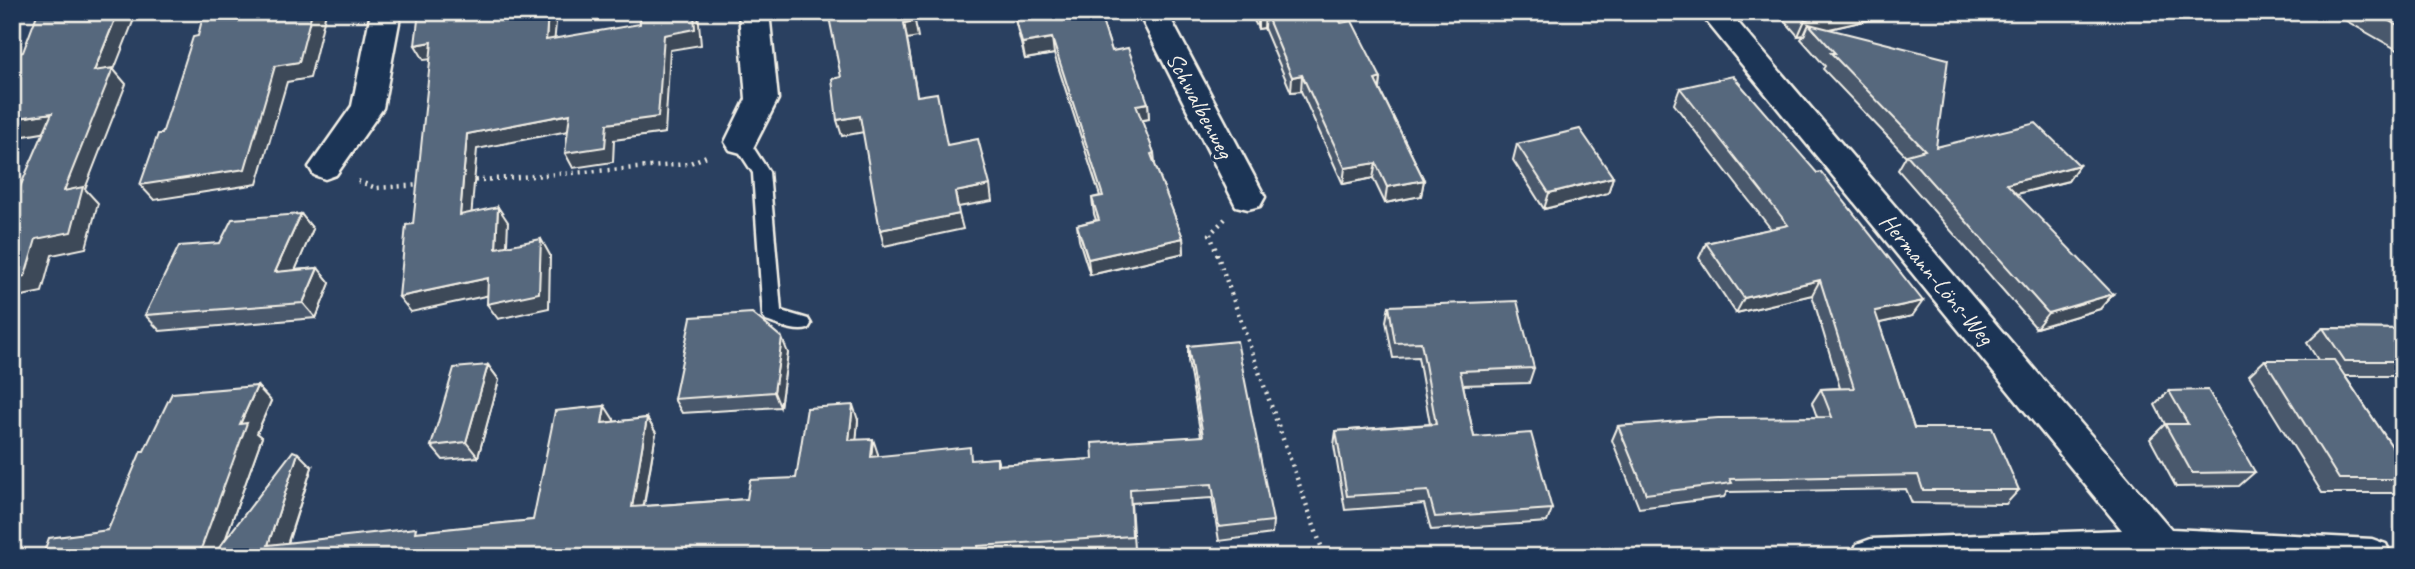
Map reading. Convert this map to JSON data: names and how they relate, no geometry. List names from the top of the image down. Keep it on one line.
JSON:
{"streets":{"street":["Schwalbenweg","Hermann-Löns-Weg"]}}
